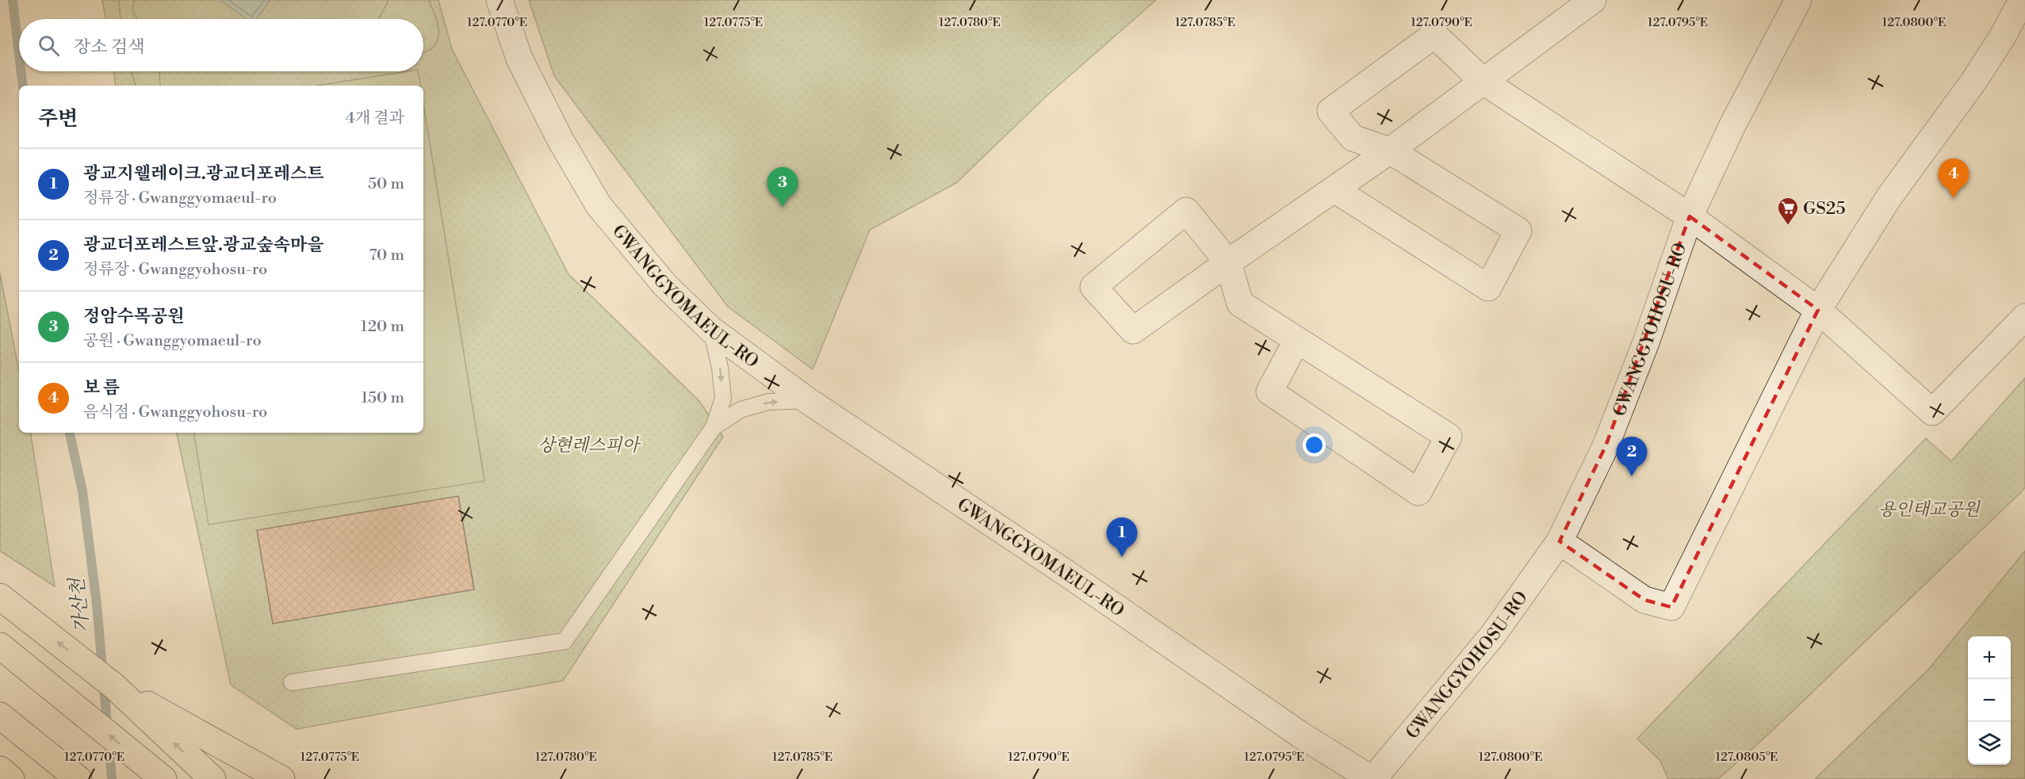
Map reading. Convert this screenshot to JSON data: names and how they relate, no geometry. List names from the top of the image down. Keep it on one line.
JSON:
{"streets":{"street":["GWANGGYOMAEUL-RO","GWANGGYOHOSU-RO"]},"crossings":[["GWANGGYOMAEUL-RO","GWANGGYOHOSU-RO"]],"water":["가산천"],"parks":["상현레스피아","용인태교공원"],"places":{"supermarket":["GS25"]},"page":{"search":"장소 검색","heading":["주변","4개 결과"],"list":[{"mark":"1","name":"광교지웰레이크.광교더포레스트","note":"정류장 · Gwanggyomaeul-ro","value":"50 m"},{"mark":"2","name":"광교더포레스트앞.광교숲속마을","note":"정류장 · Gwanggyohosu-ro","value":"70 m"},{"mark":"3","name":"정암수목공원","note":"공원 · Gwanggyomaeul-ro","value":"120 m"},{"mark":"4","name":"보 름","note":"음식점 · Gwanggyohosu-ro","value":"150 m"}],"pins":["4","3","2","1"],"map_buttons":["+","−"]},"coordinates":["127.0770°E","127.0775°E","127.0780°E","127.0785°E","127.0790°E","127.0800°E","127.0795°E","127.0805°E"]}
